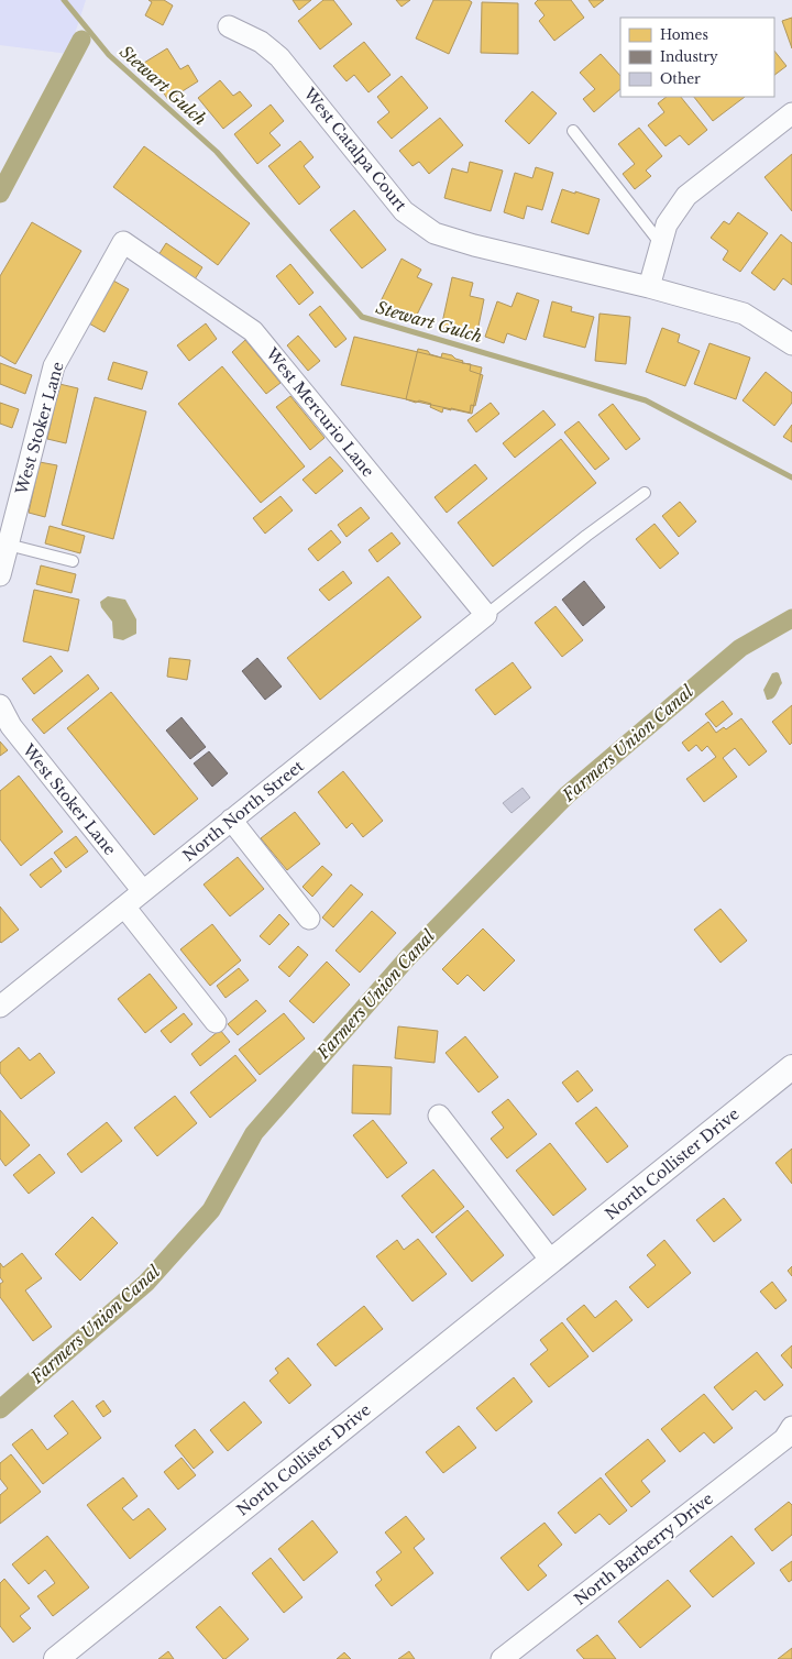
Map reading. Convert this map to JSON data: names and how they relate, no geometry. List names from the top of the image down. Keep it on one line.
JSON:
{"streets":{"street":["West Catalpa Court","West Mercurio Lane","West Stoker Lane","North North Street","North Collister Drive","North Barberry Drive"]},"crossings":[["West Mercurio Lane","West Stoker Lane"],["West Mercurio Lane","North North Street"],["West Stoker Lane","North North Street"]],"water":["Stewart Gulch","Farmers Union Canal"],"legend":["Homes","Industry","Other"]}
